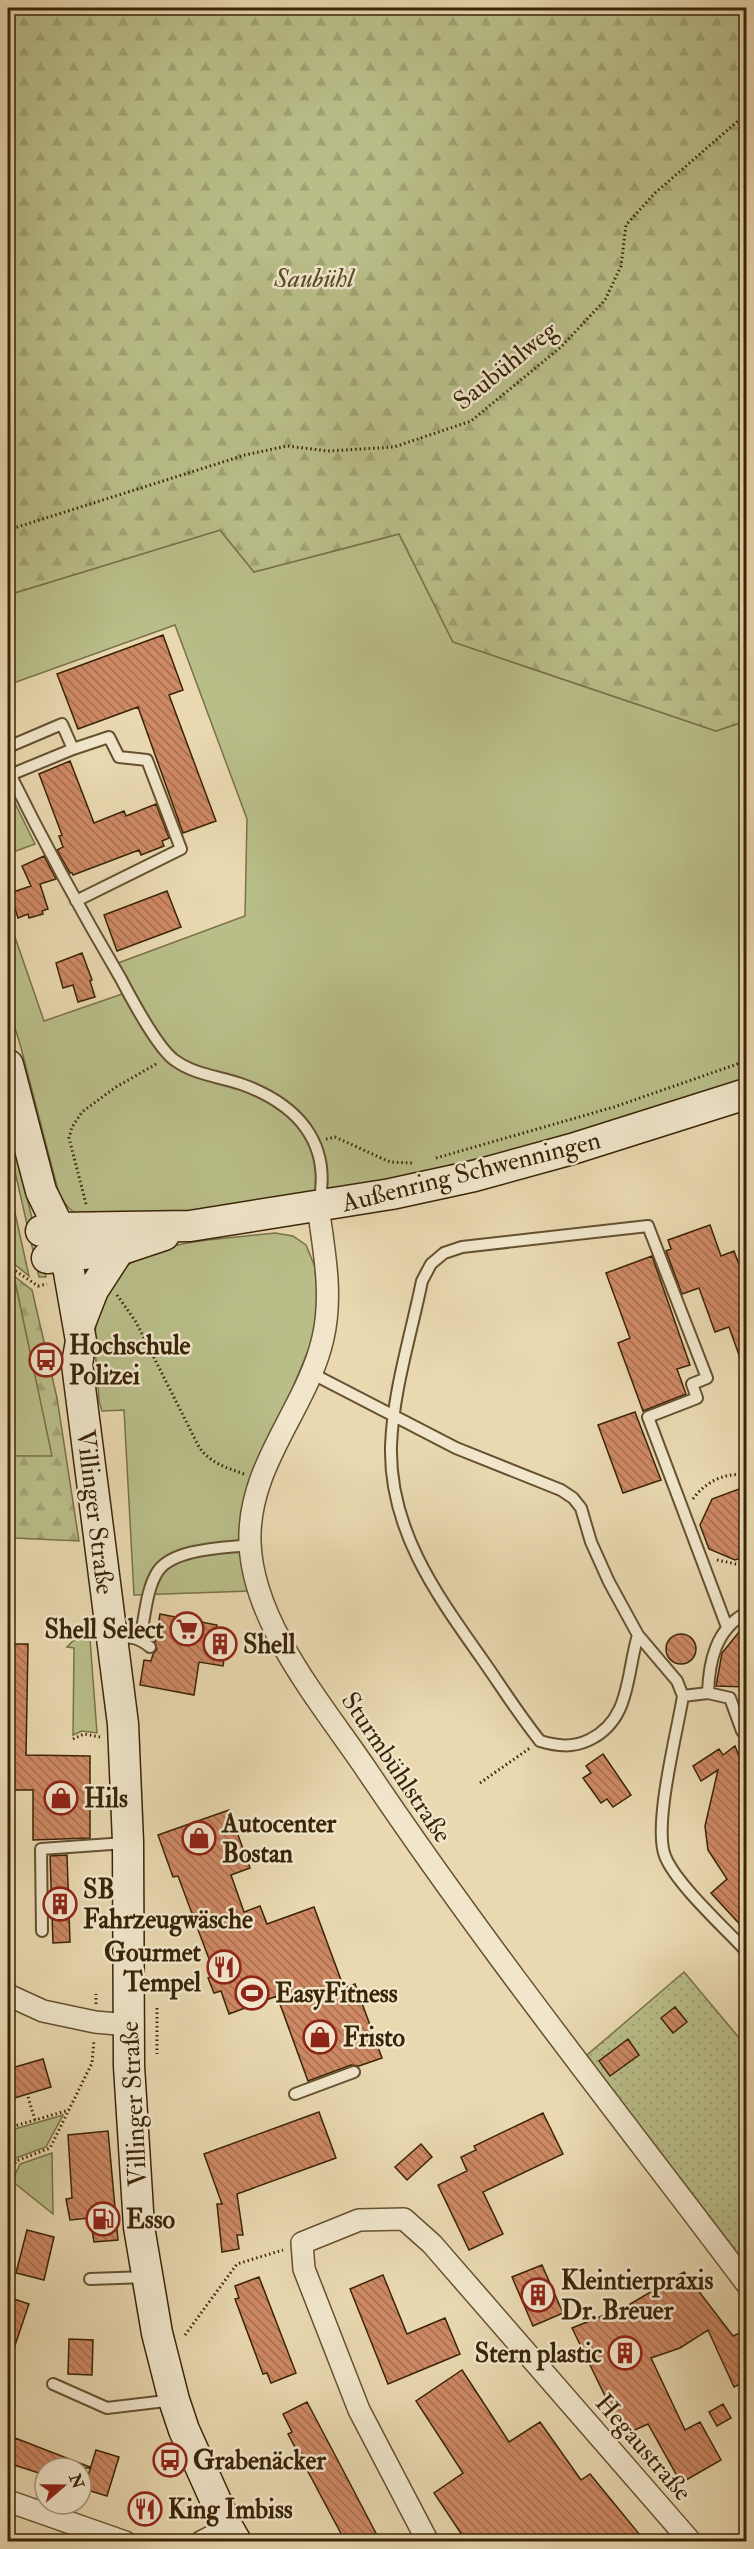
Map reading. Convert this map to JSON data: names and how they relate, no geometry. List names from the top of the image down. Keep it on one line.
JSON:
{"streets":{"main road":["Außenring Schwenningen","Villinger Straße"],"street":["Sturmbühlstraße","Hegaustraße"],"path":["Saubühlweg"]},"crossings":[["Außenring Schwenningen","Villinger Straße"],["Außenring Schwenningen","Sturmbühlstraße"]],"parks":["Saubühl"],"places":{"bus stop":["Hochschule Polizei","Grabenäcker"],"supermarket":["Shell Select"],"building":["Shell","SB Fahrzeugwäsche","Kleintierpraxis Dr. Breuer","Stern plastic"],"shop":["Hils","Autocenter Bostan","Fristo"],"restaurant":["Gourmet Tempel","King Imbiss"],"sports":["EasyFitness"],"fuel station":["Esso"]},"north":"right"}
